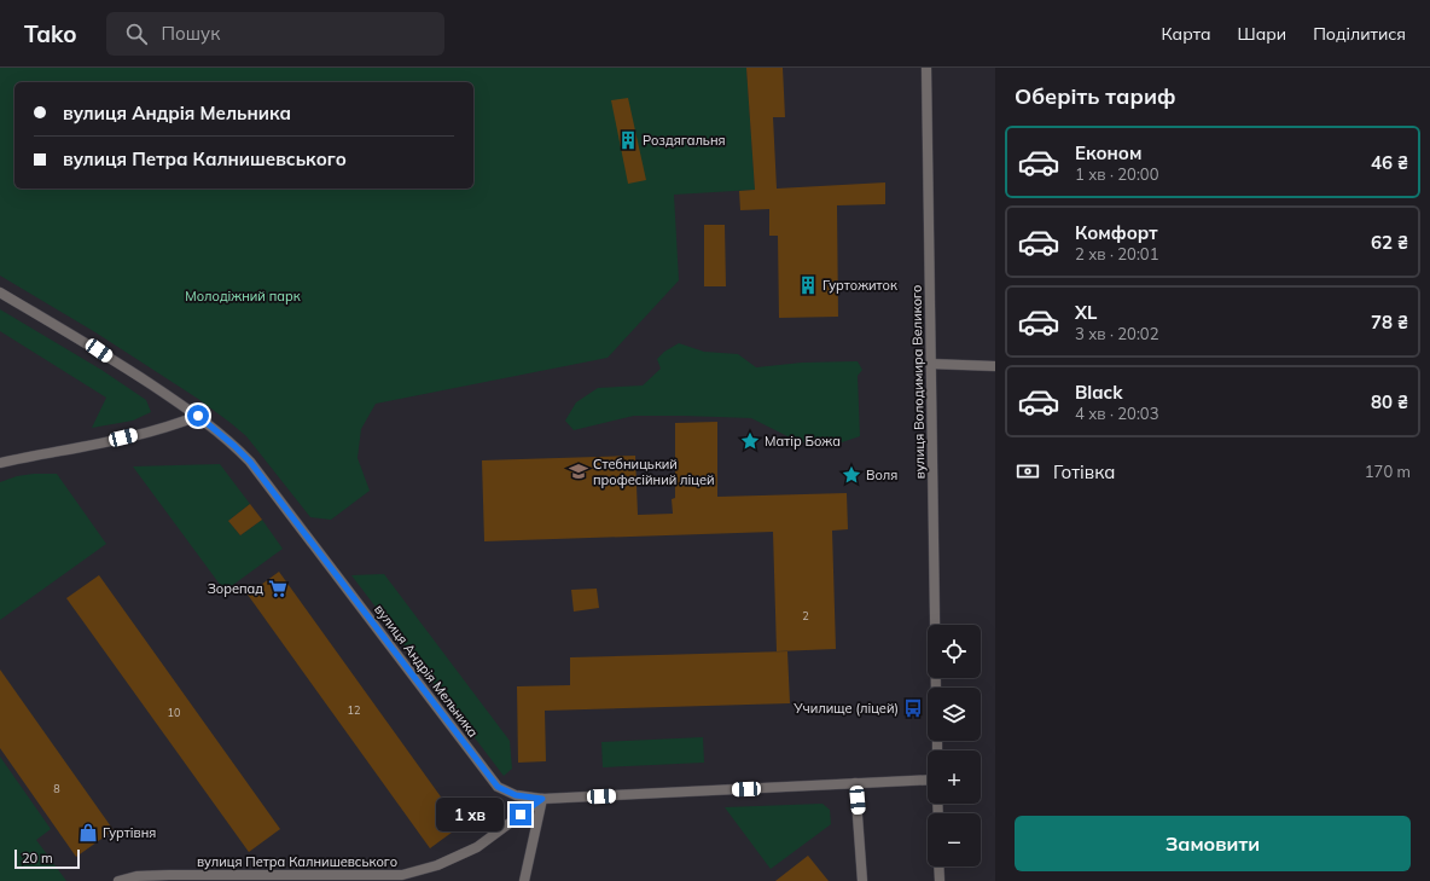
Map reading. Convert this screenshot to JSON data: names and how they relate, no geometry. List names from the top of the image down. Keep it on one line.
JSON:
{"streets":{"street":["вулиця Володимира Великого","вулиця Андрія Мельника","вулиця Петра Калнишевського"]},"crossings":[["вулиця Андрія Мельника","вулиця Петра Калнишевського"]],"parks":["Молодіжний парк"],"places":{"building":["Роздягальня","Гуртожиток"],"place":["Матір Божа","Воля"],"school or university":["Стебницький професійний ліцей"],"supermarket":["Зорепад"],"bus stop":["Училище (ліцей)"],"shop":["Гуртівня"]},"house_numbers":["2","12","10","8"],"scale_bar":"20 m","page":{"header":"Tako","search":"Пошук","nav":["Карта","Шари","Поділитися"],"heading":"Оберіть тариф","banner":["вулиця Андрія Мельника","вулиця Петра Калнишевського"],"list":[{"name":"Економ","note":"1 хв · 20:00","value":"46 ₴"},{"name":"Комфорт","note":"2 хв · 20:01","value":"62 ₴"},{"name":"XL","note":"3 хв · 20:02","value":"78 ₴"},{"name":"Black","note":"4 хв · 20:03","value":"80 ₴"}],"pay":["Готівка","170 m"],"map_buttons":["+","−"],"bubble":"1 хв","buttons":"Замовити","scale":"20 m"}}
